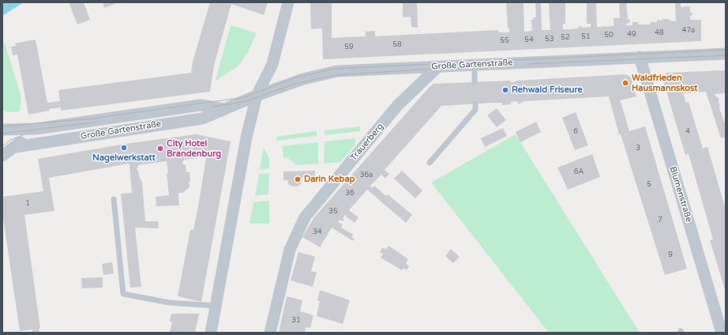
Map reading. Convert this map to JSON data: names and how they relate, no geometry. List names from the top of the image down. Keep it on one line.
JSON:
{"streets":{"street":["Große Gartenstraße","Trauerberg","Blumenstraße"]},"crossings":[["Große Gartenstraße","Trauerberg"],["Große Gartenstraße","Blumenstraße"]],"places":["Waldfrieden Hausmannskost","Rehwald Friseure","Nagelwerkstatt","City Hotel Brandenburg","Darin Kebap"],"house_numbers":["47a","48","49","50","51","52","53","54","55","58","59","6","4","3","6A","36a","5","36","1","35","7","34","9","31"]}
